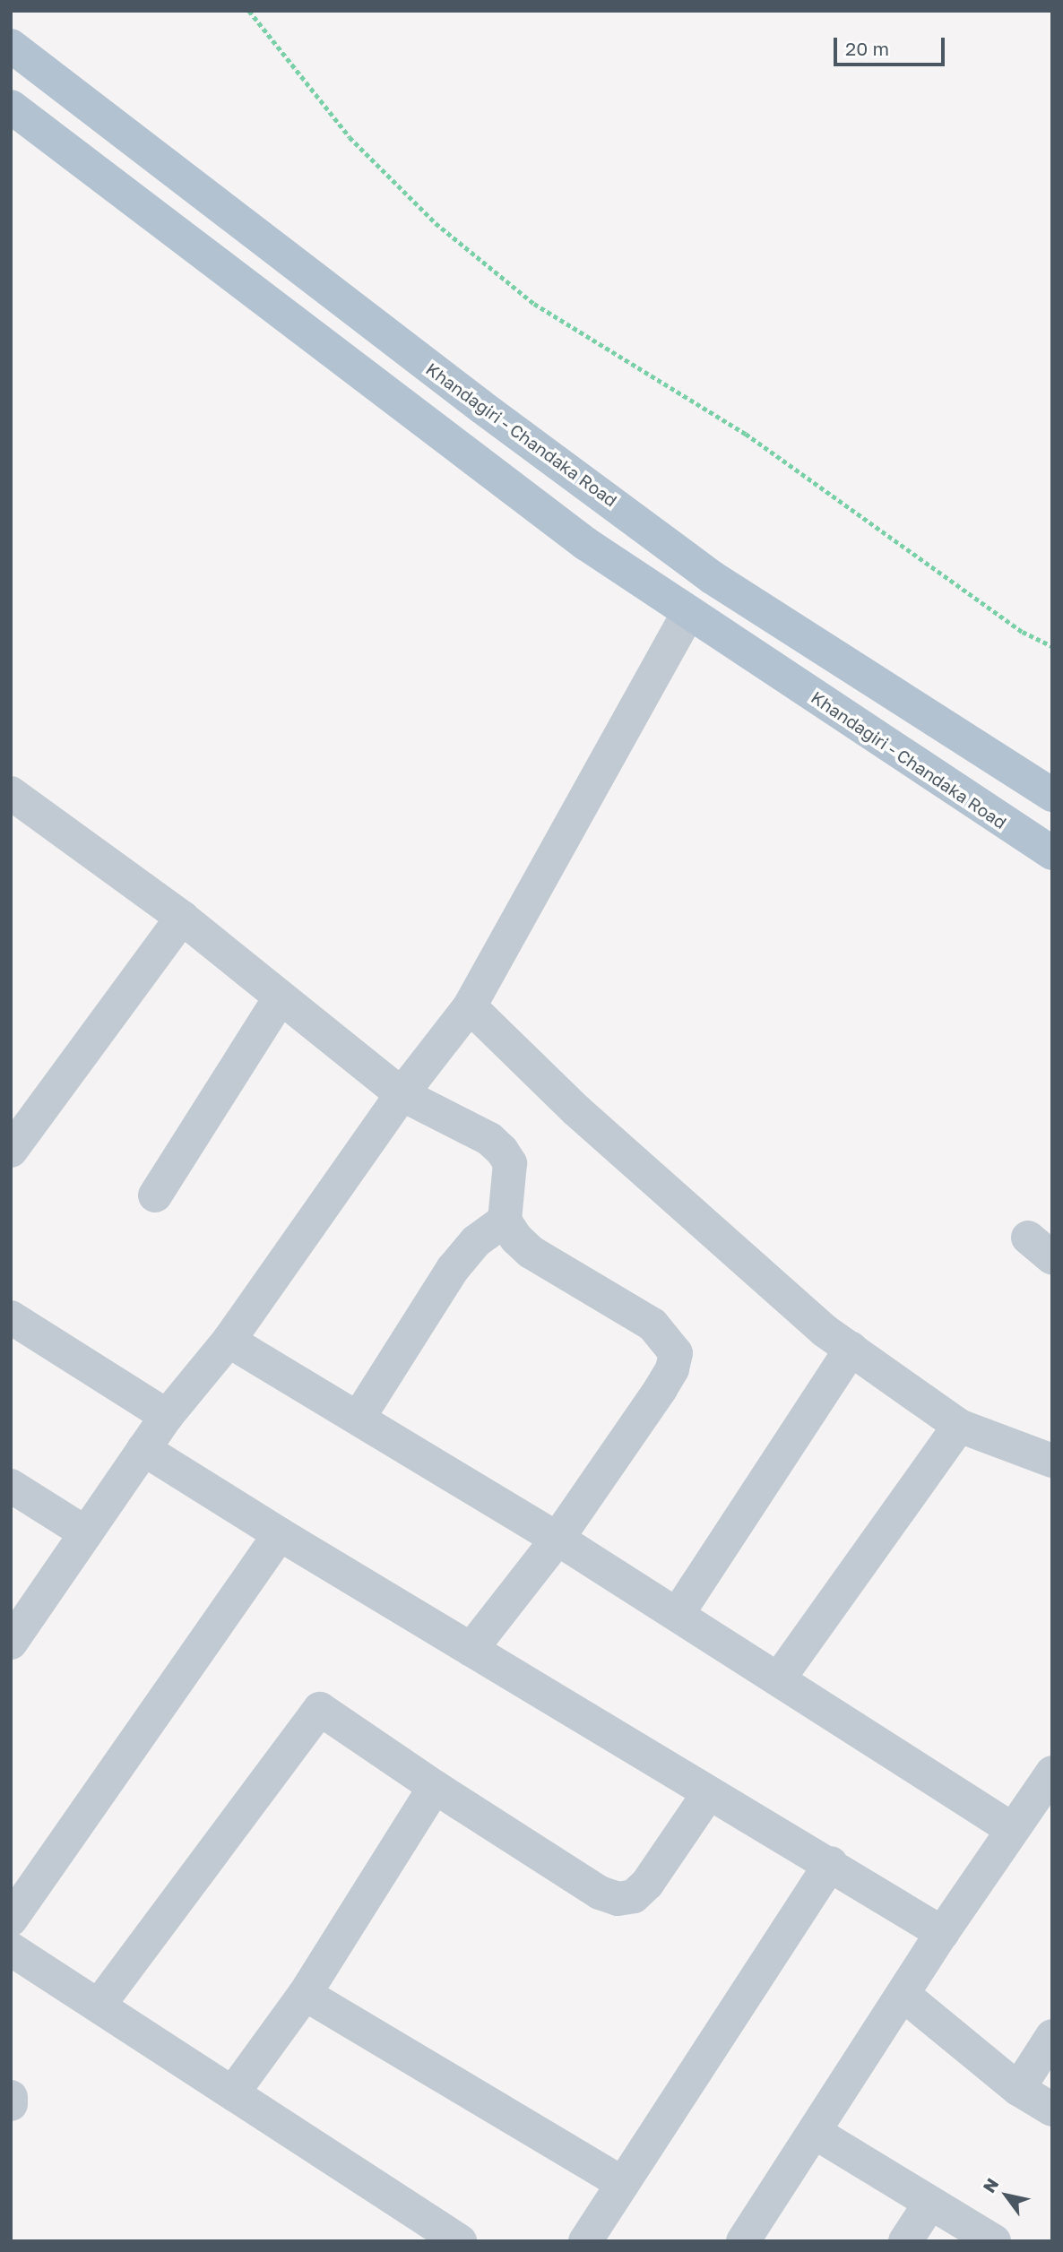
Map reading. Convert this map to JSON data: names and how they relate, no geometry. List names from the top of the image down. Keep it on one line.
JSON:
{"streets":{"main road":["Khandagiri - Chandaka Road"]},"scale_bar":"20 m","north":"top left"}
